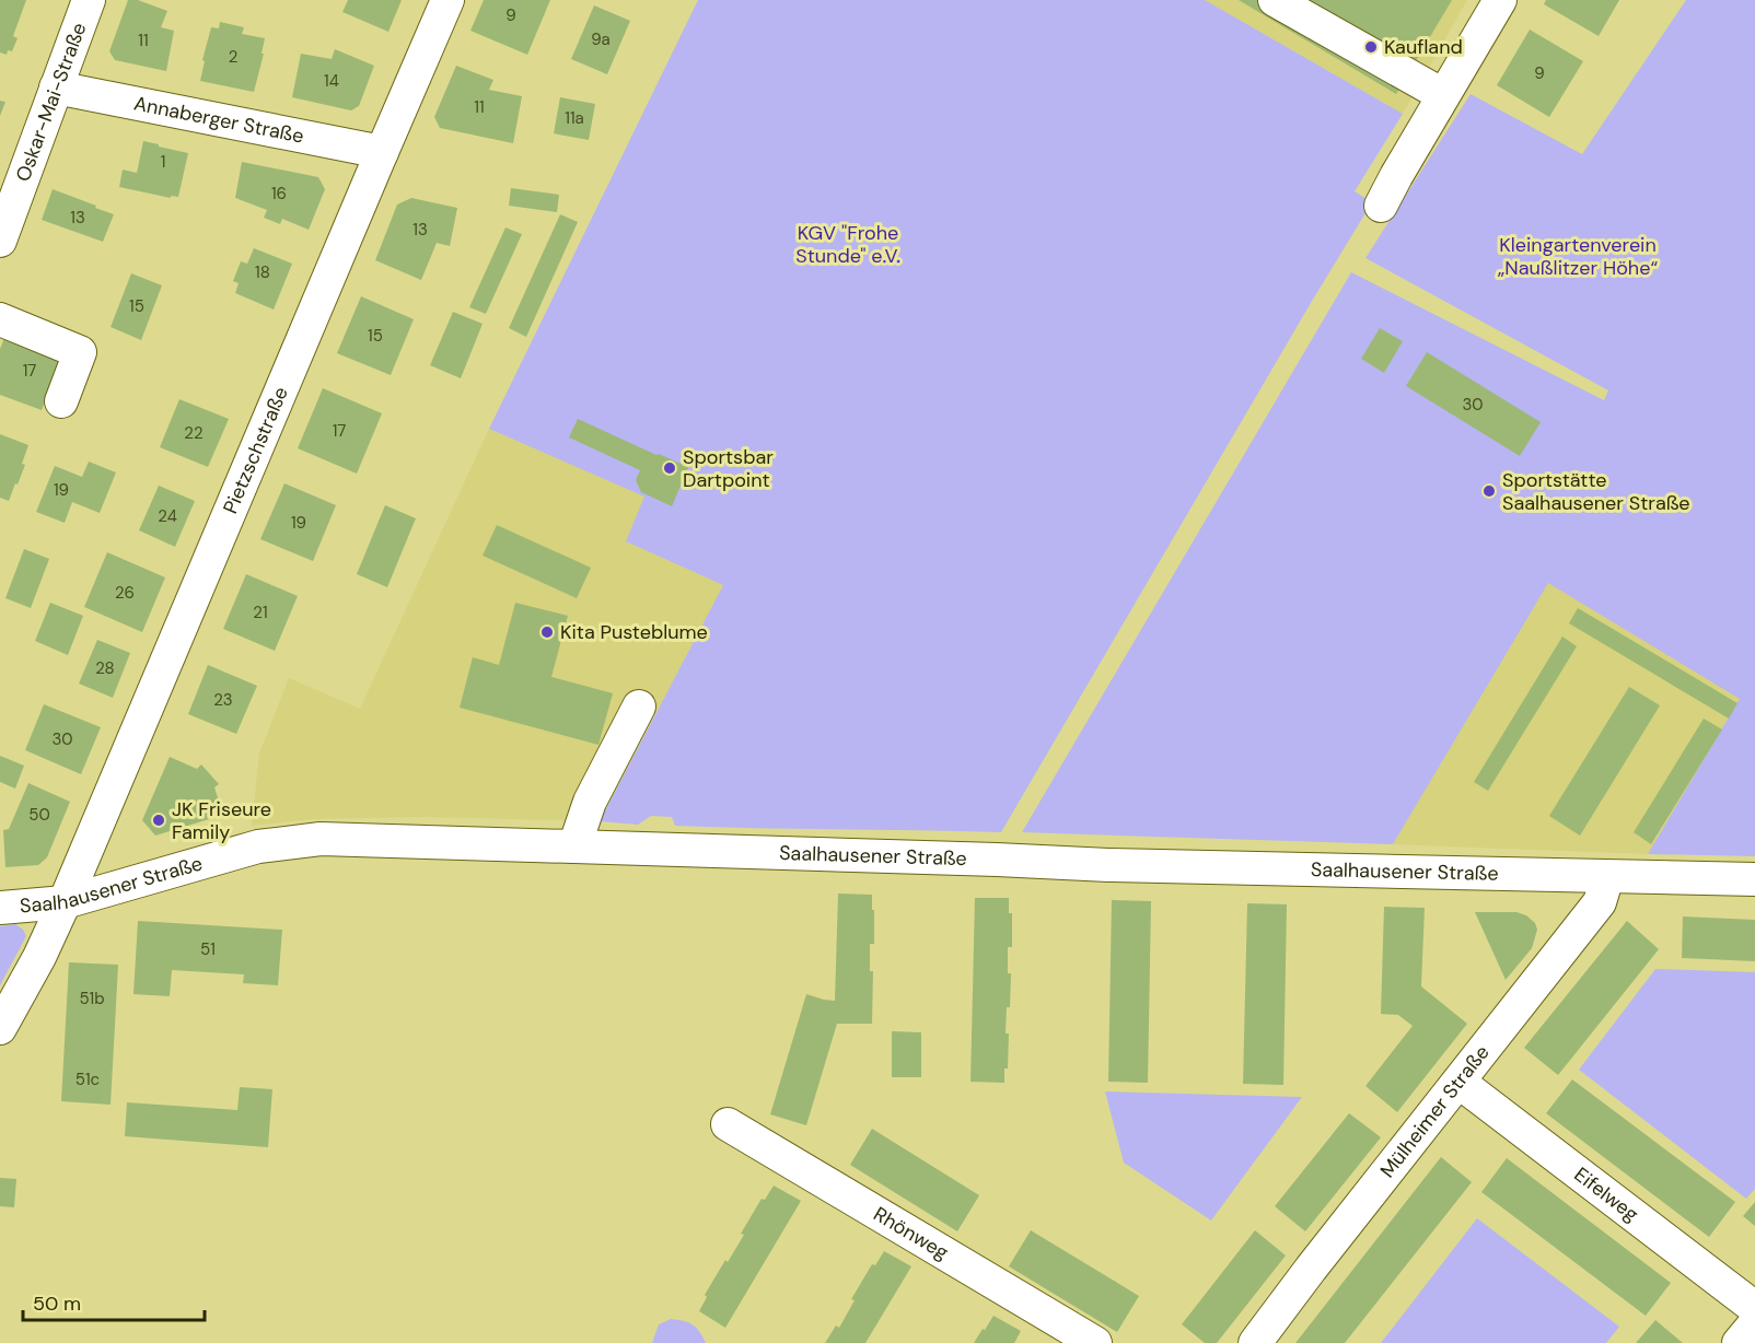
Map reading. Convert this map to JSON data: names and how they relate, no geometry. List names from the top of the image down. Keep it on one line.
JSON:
{"streets":{"street":["Oskar-Mai-Straße","Annaberger Straße","Pietzschstraße","Saalhausener Straße","Mülheimer Straße","Eifelweg","Rhönweg"]},"crossings":[["Oskar-Mai-Straße","Annaberger Straße"],["Annaberger Straße","Pietzschstraße"],["Pietzschstraße","Saalhausener Straße"],["Saalhausener Straße","Mülheimer Straße"],["Mülheimer Straße","Eifelweg"]],"parks":["KGV \"Frohe Stunde\" e.V.","Kleingartenverein „Naußlitzer Höhe“"],"places":["Kaufland","Sportsbar Dartpoint","Sportstätte Saalhausener Straße","Kita Pusteblume","JK Friseure Family"],"house_numbers":["9","9a","11","2","9","14","11","11a","1","16","13","13","18","15","15","17","30","17","22","19","24","19","26","21","28","23","30","50","51","51b","51c"],"scale_bar":"50 m"}
